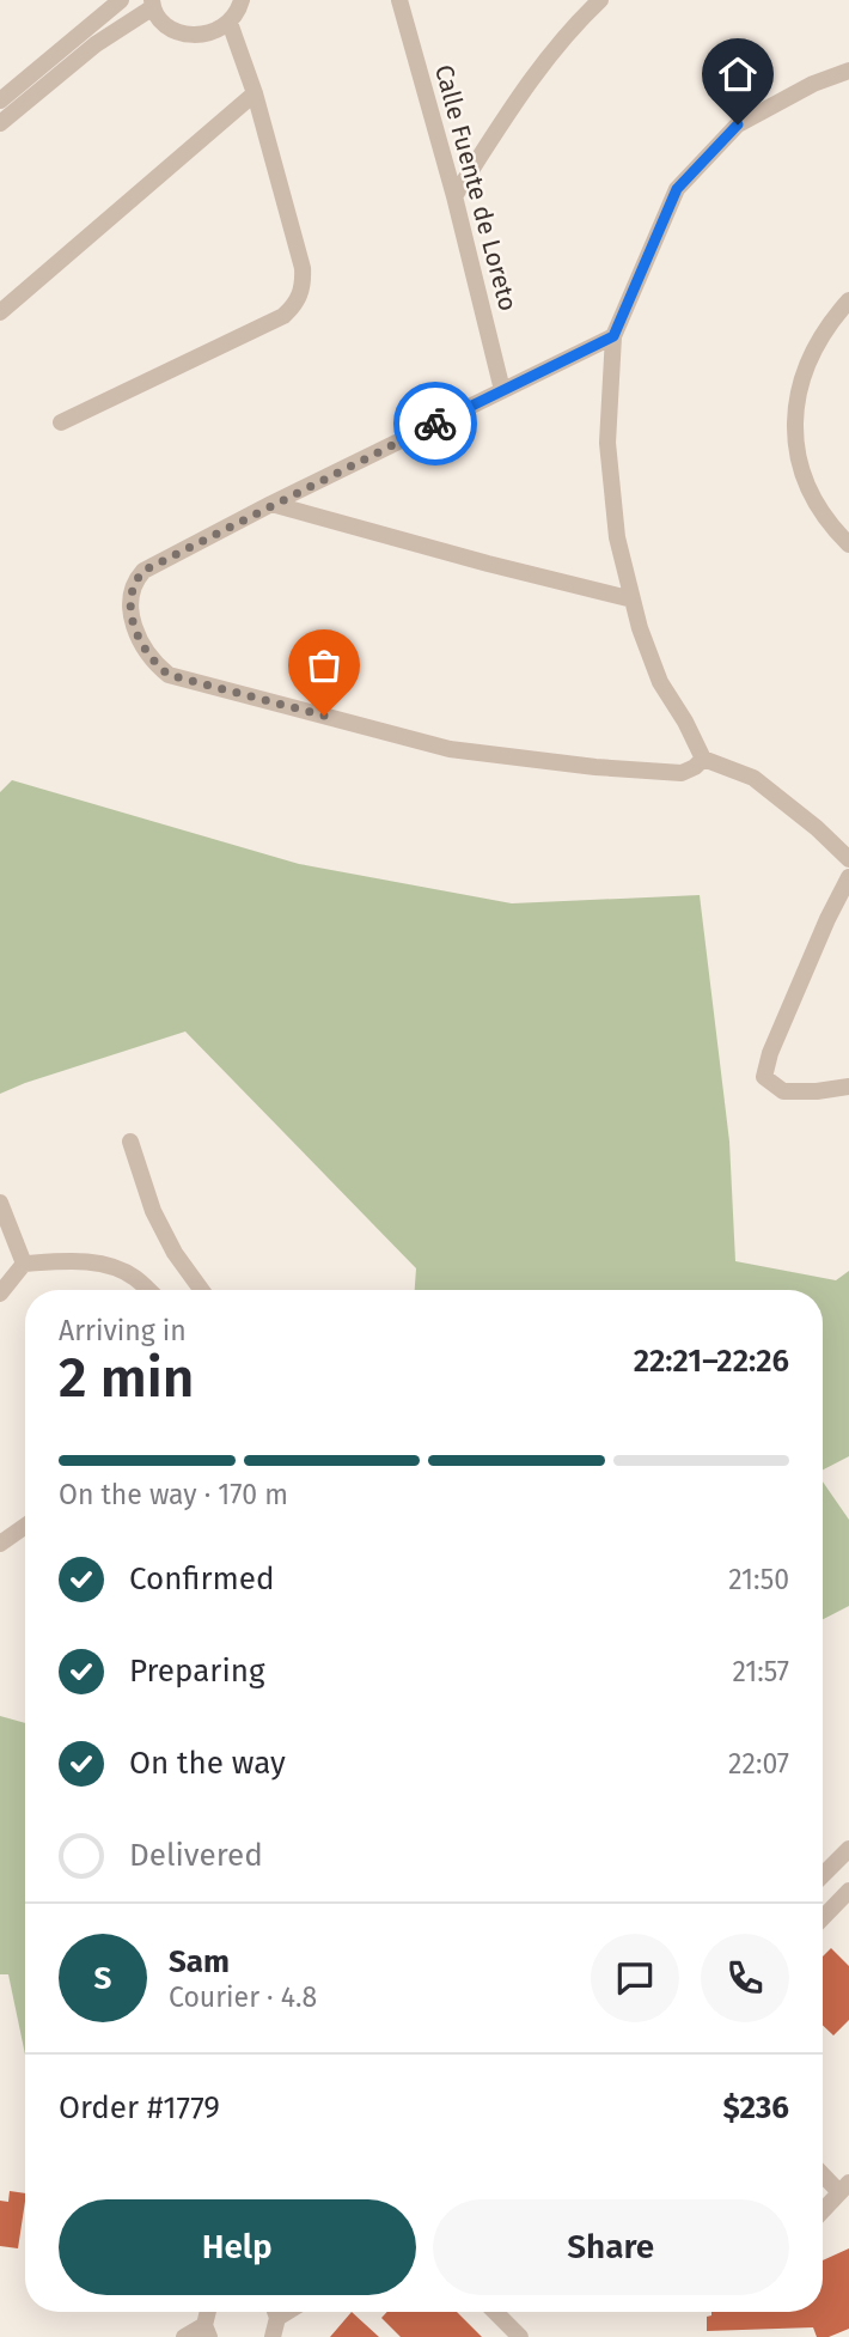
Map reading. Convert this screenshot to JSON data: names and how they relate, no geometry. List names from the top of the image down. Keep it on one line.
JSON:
{"streets":{"street":["Calle Fuente de Loreto"]},"page":{"heading":["2 min","Arriving in","22:21–22:26"],"panel":["Sam","Courier · 4.8","Order #1779","$236"],"bar":"On the way · 170 m","list":[["Confirmed","21:50"],["Preparing","21:57"],["On the way","22:07"],"Delivered"],"round":"S","buttons":["Help","Share"]}}
